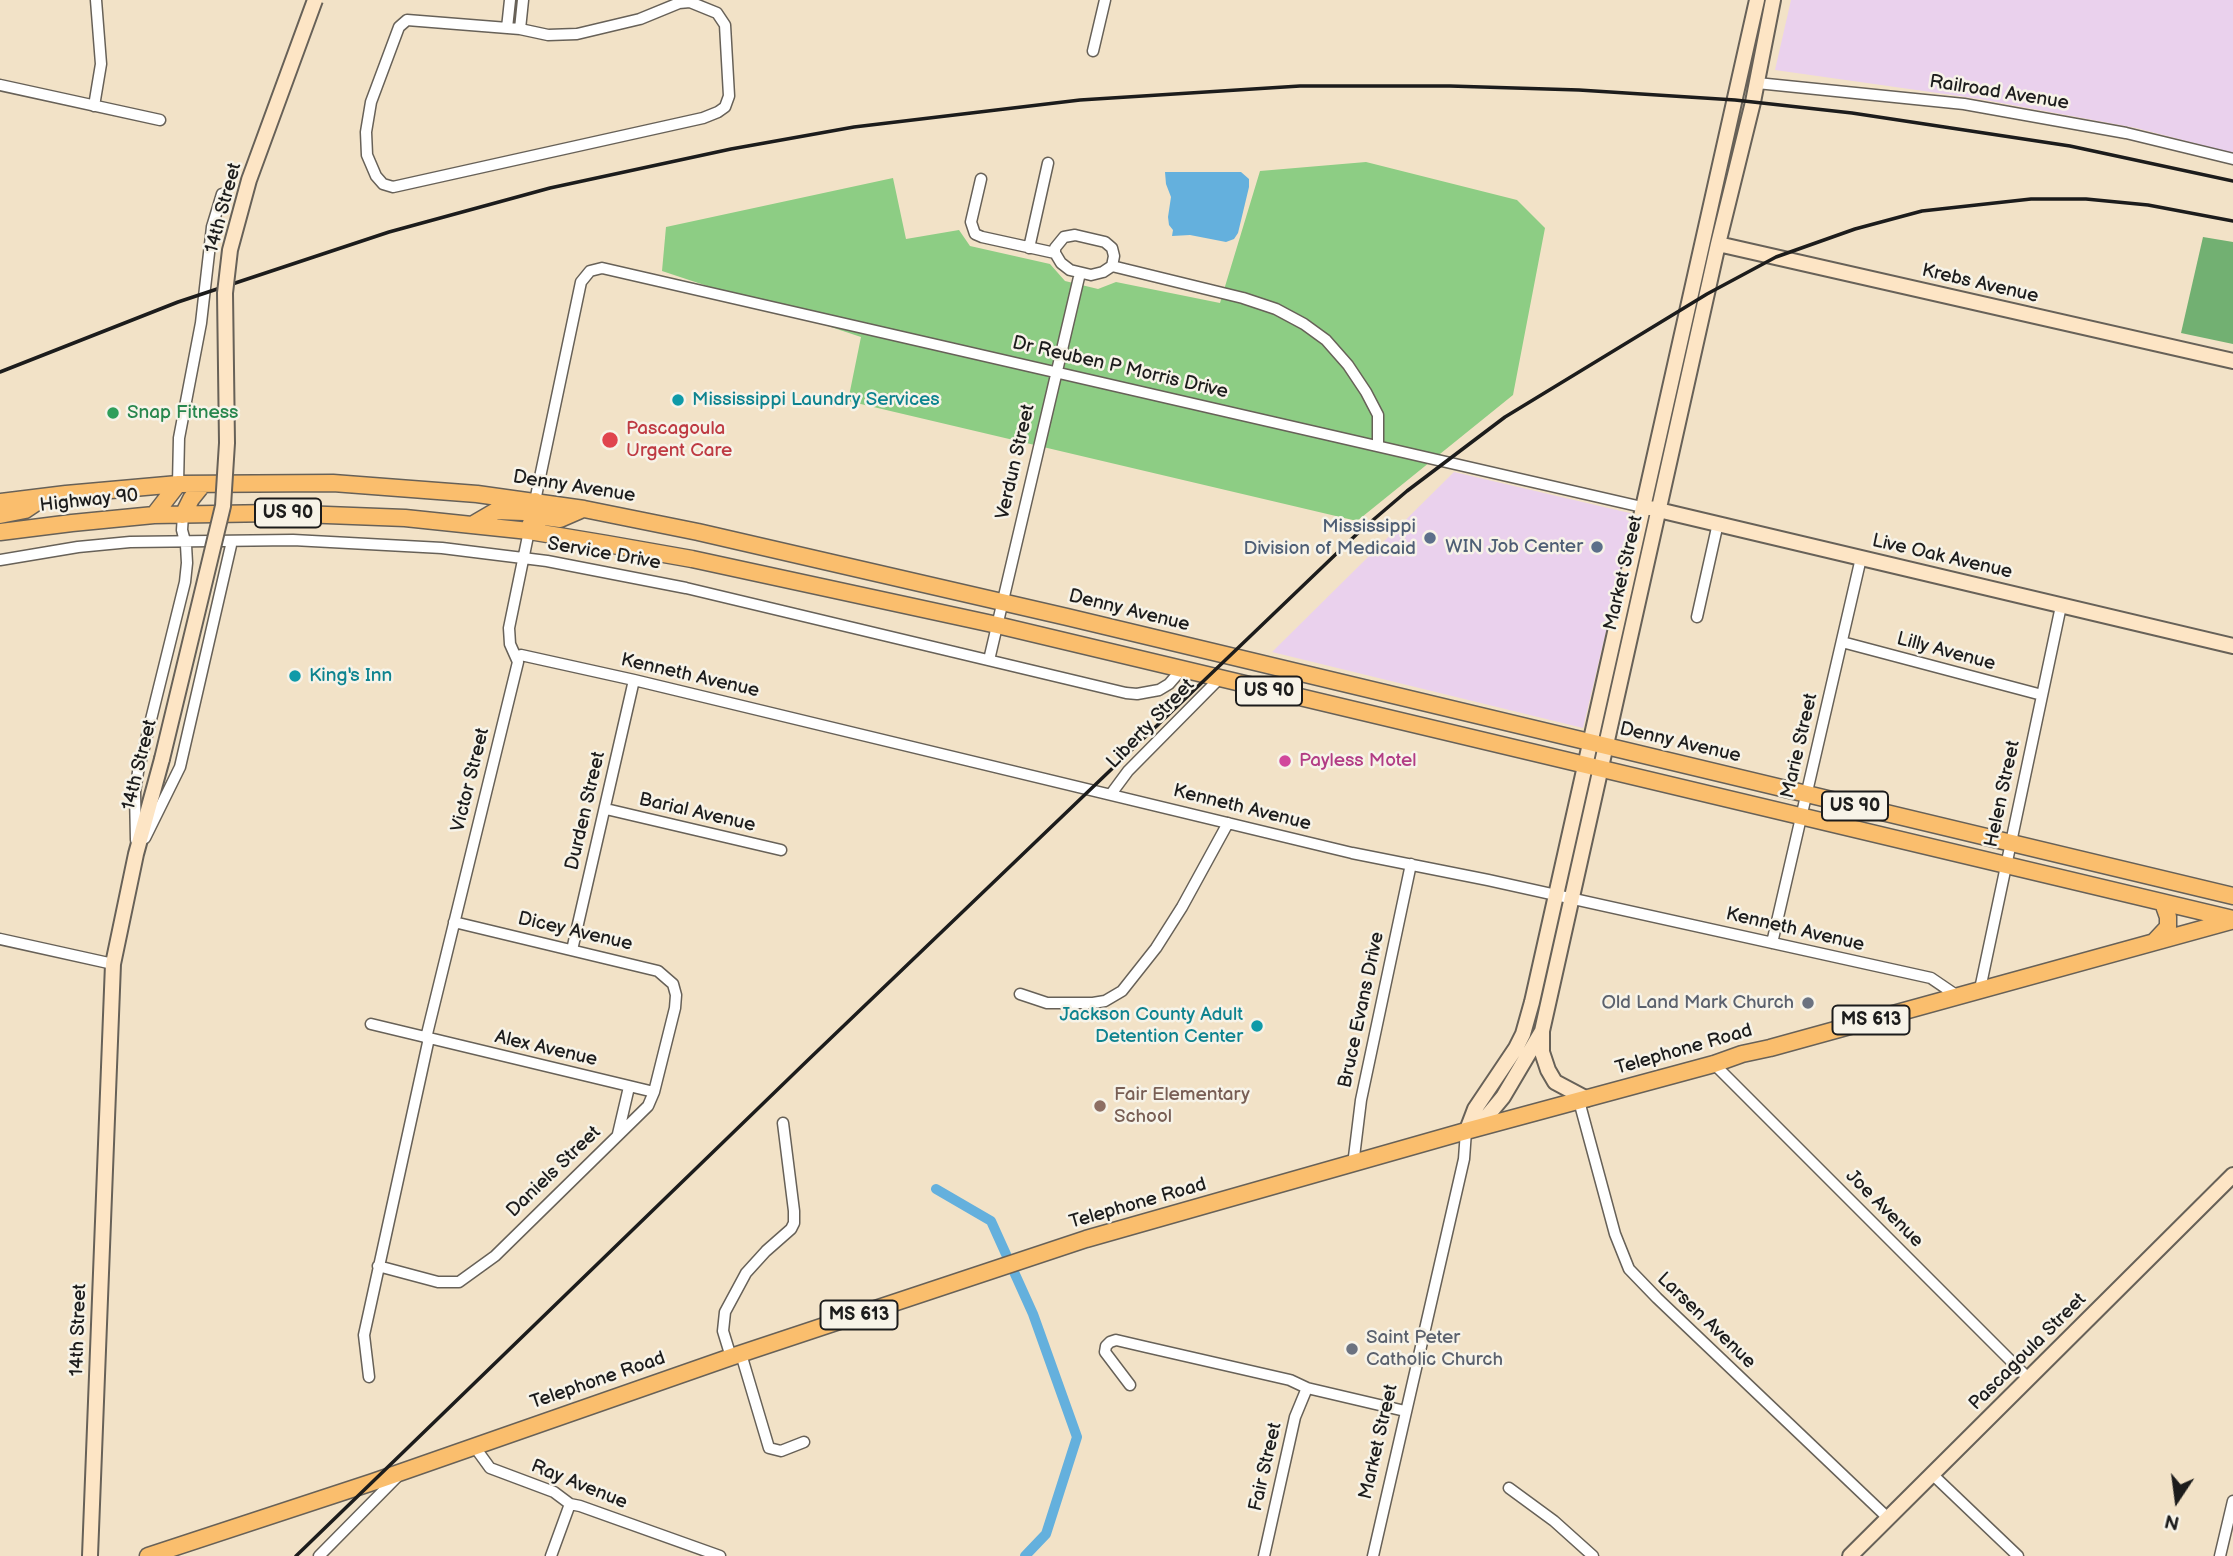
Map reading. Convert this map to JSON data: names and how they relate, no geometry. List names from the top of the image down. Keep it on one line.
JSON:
{"streets":{"main road":["Denny Avenue","Highway 90","US 90","MS 613","Telephone Road"],"street":["Railroad Avenue","14th Street","Krebs Avenue","Dr Reuben P Morris Drive","Verdun Street","Service Drive","Live Oak Avenue","Market Street","Lilly Avenue","Kenneth Avenue","Liberty Street","Marie Street","Victor Street","Helen Street","Durden Street","Barial Avenue","Dicey Avenue","Bruce Evans Drive","Alex Avenue","Daniels Street","Joe Avenue","Larsen Avenue","Pascagoula Street","Fair Street","Ray Avenue"]},"crossings":[["Railroad Avenue","Market Street"],["Krebs Avenue","Market Street"],["Dr Reuben P Morris Drive","Verdun Street"],["Dr Reuben P Morris Drive","Denny Avenue"],["Dr Reuben P Morris Drive","Live Oak Avenue"],["Dr Reuben P Morris Drive","Market Street"],["Verdun Street","Denny Avenue"],["Verdun Street","US 90"],["Verdun Street","Service Drive"],["Denny Avenue","Market Street"],["Denny Avenue","Marie Street"],["Denny Avenue","Helen Street"],["Highway 90","US 90"],["US 90","Service Drive"],["US 90","Market Street"],["US 90","Liberty Street"],["US 90","Marie Street"],["US 90","Victor Street"],["US 90","Helen Street"],["US 90","Telephone Road"],["Service Drive","Victor Street"],["Live Oak Avenue","Market Street"],["Live Oak Avenue","Marie Street"],["Live Oak Avenue","Helen Street"],["Market Street","Kenneth Avenue"],["Market Street","Telephone Road"],["Lilly Avenue","Marie Street"],["Lilly Avenue","Helen Street"],["Kenneth Avenue","Liberty Street"],["Kenneth Avenue","Marie Street"],["Kenneth Avenue","Victor Street"],["Kenneth Avenue","Durden Street"],["Kenneth Avenue","Bruce Evans Drive"],["Kenneth Avenue","Telephone Road"],["Victor Street","Dicey Avenue"],["Victor Street","Alex Avenue"],["Victor Street","Daniels Street"],["Helen Street","Telephone Road"],["Durden Street","Barial Avenue"],["Durden Street","Dicey Avenue"],["Dicey Avenue","Daniels Street"],["Bruce Evans Drive","Telephone Road"],["Alex Avenue","Daniels Street"],["Telephone Road","Joe Avenue"],["Telephone Road","Larsen Avenue"],["Telephone Road","Ray Avenue"],["Joe Avenue","Pascagoula Street"],["Larsen Avenue","Pascagoula Street"]],"places":["Mississippi Laundry Services","Snap Fitness","Pascagoula Urgent Care","Mississippi Division of Medicaid","WIN Job Center","King's Inn","Payless Motel","Old Land Mark Church","Jackson County Adult Detention Center","Fair Elementary School","Saint Peter Catholic Church"],"north":"bottom"}
